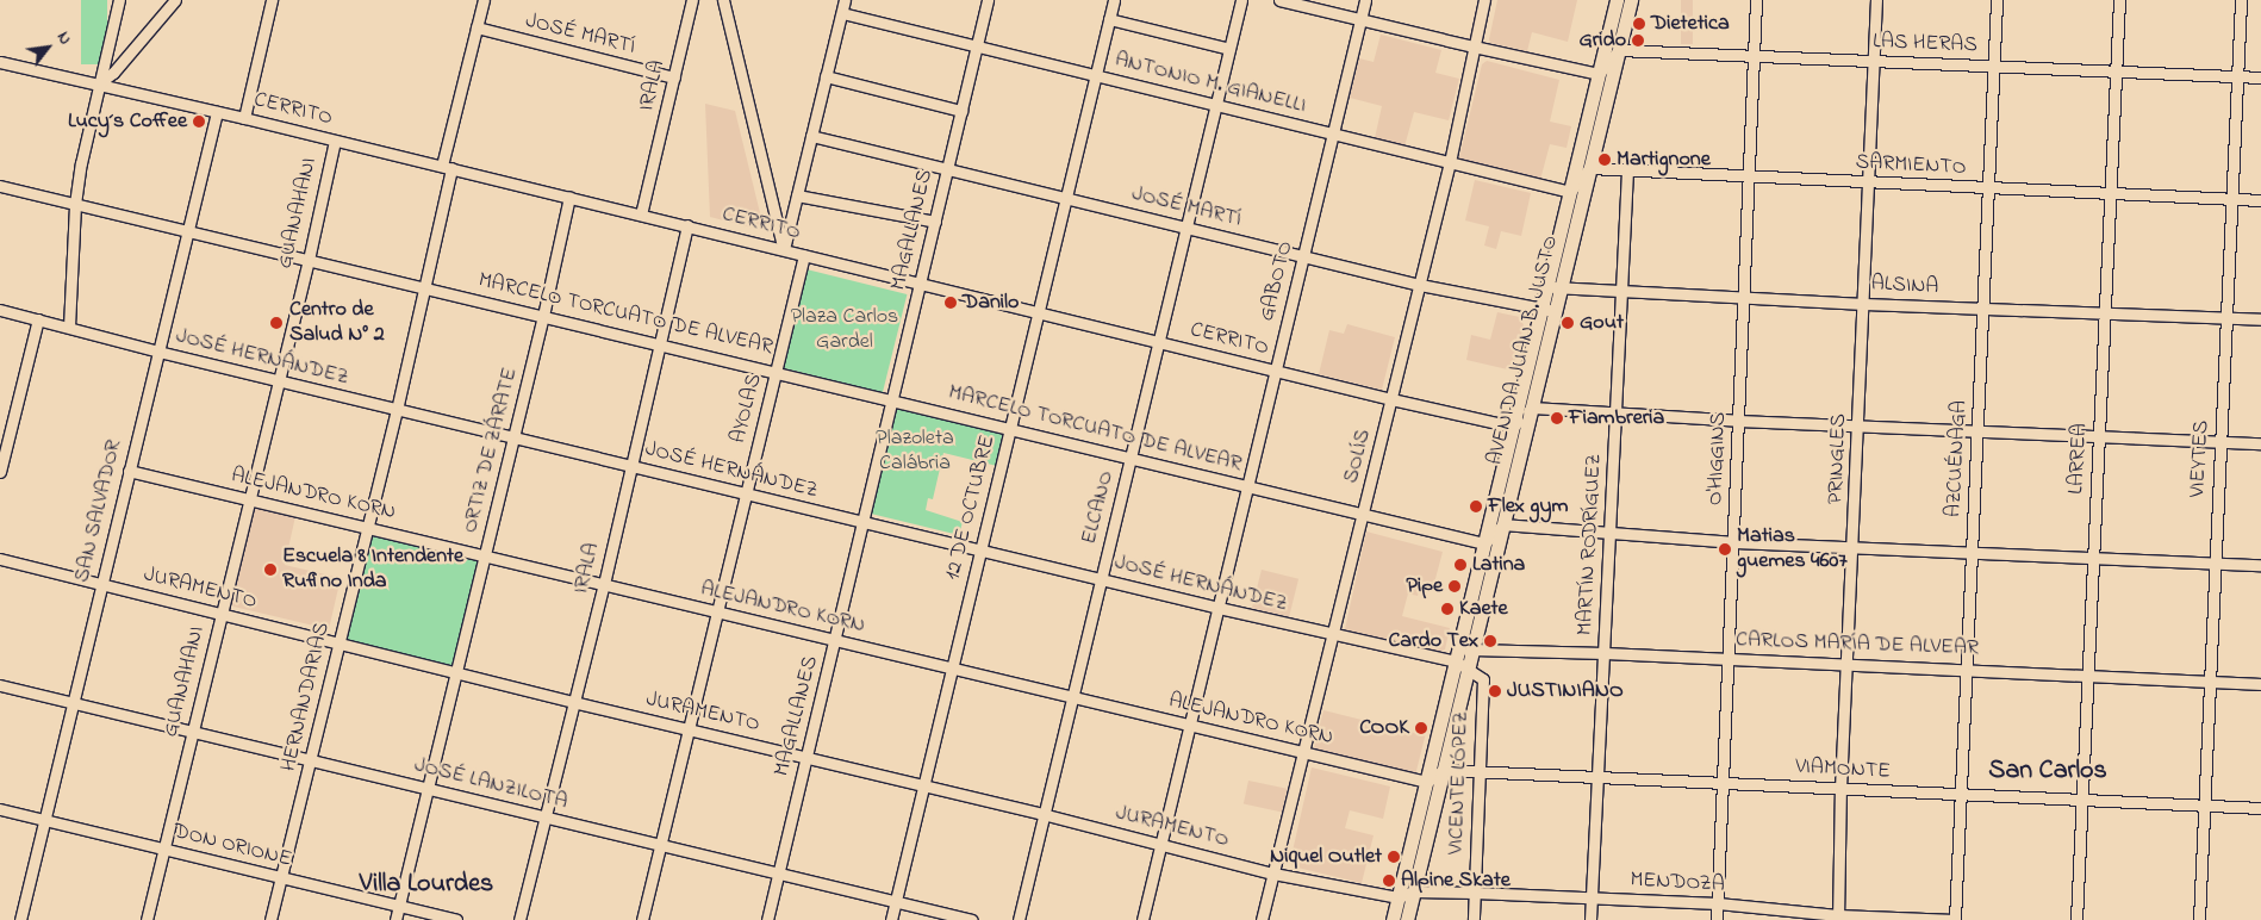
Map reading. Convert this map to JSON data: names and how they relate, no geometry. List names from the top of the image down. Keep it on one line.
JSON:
{"streets":{"main road":["AVENIDA JUAN B. JUSTO"],"street":["JOSÉ MARTÍ","LAS HERAS","ANTONIO M. GIANELLI","IRALA","CERRITO","SARMIENTO","GUANAHANI","MAGALLANES","GABOTO","ALSINA","MARCELO TORCUATO DE ALVEAR","JOSÉ HERNÁNDEZ","AYOLAS","ORTIZ DE ZÁRATE","SOLÍS","O'HIGGINS","PRINGLES","AZCUÉNAGA","LARREA","VIEYTES","ALEJANDRO KORN","12 DE OCTUBRE","ELCANO","SAN SALVADOR","MARTÍN RODRÍGUEZ","JURAMENTO","CARLOS MARÍA DE ALVEAR","HERNANDARIAS","VIAMONTE","VICENTE LÓPEZ","JOSÉ LANZILOTA","DON ORIONE","MENDOZA"]},"crossings":[["JOSÉ MARTÍ","IRALA"],["JOSÉ MARTÍ","MAGALLANES"],["JOSÉ MARTÍ","GABOTO"],["JOSÉ MARTÍ","AVENIDA JUAN B. JUSTO"],["JOSÉ MARTÍ","SOLÍS"],["JOSÉ MARTÍ","12 DE OCTUBRE"],["JOSÉ MARTÍ","ELCANO"],["JOSÉ MARTÍ","HERNANDARIAS"],["LAS HERAS","AVENIDA JUAN B. JUSTO"],["LAS HERAS","O'HIGGINS"],["LAS HERAS","PRINGLES"],["LAS HERAS","AZCUÉNAGA"],["LAS HERAS","LARREA"],["LAS HERAS","VIEYTES"],["ANTONIO M. GIANELLI","MAGALLANES"],["ANTONIO M. GIANELLI","GABOTO"],["ANTONIO M. GIANELLI","AVENIDA JUAN B. JUSTO"],["ANTONIO M. GIANELLI","SOLÍS"],["ANTONIO M. GIANELLI","12 DE OCTUBRE"],["ANTONIO M. GIANELLI","ELCANO"],["IRALA","CERRITO"],["IRALA","MARCELO TORCUATO DE ALVEAR"],["IRALA","JOSÉ HERNÁNDEZ"],["IRALA","ALEJANDRO KORN"],["IRALA","JURAMENTO"],["IRALA","JOSÉ LANZILOTA"],["CERRITO","GUANAHANI"],["CERRITO","MAGALLANES"],["CERRITO","GABOTO"],["CERRITO","AVENIDA JUAN B. JUSTO"],["CERRITO","AYOLAS"],["CERRITO","ORTIZ DE ZÁRATE"],["CERRITO","SOLÍS"],["CERRITO","12 DE OCTUBRE"],["CERRITO","ELCANO"],["CERRITO","SAN SALVADOR"],["CERRITO","HERNANDARIAS"],["SARMIENTO","AVENIDA JUAN B. JUSTO"],["SARMIENTO","O'HIGGINS"],["SARMIENTO","PRINGLES"],["SARMIENTO","AZCUÉNAGA"],["SARMIENTO","LARREA"],["SARMIENTO","VIEYTES"],["SARMIENTO","MARTÍN RODRÍGUEZ"],["GUANAHANI","MARCELO TORCUATO DE ALVEAR"],["GUANAHANI","JOSÉ HERNÁNDEZ"],["GUANAHANI","ALEJANDRO KORN"],["GUANAHANI","JURAMENTO"],["GUANAHANI","JOSÉ LANZILOTA"],["GUANAHANI","DON ORIONE"],["MAGALLANES","MARCELO TORCUATO DE ALVEAR"],["MAGALLANES","JOSÉ HERNÁNDEZ"],["MAGALLANES","ALEJANDRO KORN"],["MAGALLANES","JURAMENTO"],["MAGALLANES","JOSÉ LANZILOTA"],["GABOTO","MARCELO TORCUATO DE ALVEAR"],["GABOTO","JOSÉ HERNÁNDEZ"],["GABOTO","ALEJANDRO KORN"],["GABOTO","JURAMENTO"],["ALSINA","AVENIDA JUAN B. JUSTO"],["ALSINA","O'HIGGINS"],["ALSINA","PRINGLES"],["ALSINA","AZCUÉNAGA"],["ALSINA","LARREA"],["ALSINA","VIEYTES"],["ALSINA","MARTÍN RODRÍGUEZ"],["MARCELO TORCUATO DE ALVEAR","AVENIDA JUAN B. JUSTO"],["MARCELO TORCUATO DE ALVEAR","AYOLAS"],["MARCELO TORCUATO DE ALVEAR","ORTIZ DE ZÁRATE"],["MARCELO TORCUATO DE ALVEAR","SOLÍS"],["MARCELO TORCUATO DE ALVEAR","12 DE OCTUBRE"],["MARCELO TORCUATO DE ALVEAR","ELCANO"],["MARCELO TORCUATO DE ALVEAR","SAN SALVADOR"],["MARCELO TORCUATO DE ALVEAR","HERNANDARIAS"],["AVENIDA JUAN B. JUSTO","JOSÉ HERNÁNDEZ"],["AVENIDA JUAN B. JUSTO","ALEJANDRO KORN"],["AVENIDA JUAN B. JUSTO","JURAMENTO"],["AVENIDA JUAN B. JUSTO","CARLOS MARÍA DE ALVEAR"],["AVENIDA JUAN B. JUSTO","VIAMONTE"],["AVENIDA JUAN B. JUSTO","VICENTE LÓPEZ"],["AVENIDA JUAN B. JUSTO","MENDOZA"],["JOSÉ HERNÁNDEZ","AYOLAS"],["JOSÉ HERNÁNDEZ","ORTIZ DE ZÁRATE"],["JOSÉ HERNÁNDEZ","SOLÍS"],["JOSÉ HERNÁNDEZ","12 DE OCTUBRE"],["JOSÉ HERNÁNDEZ","ELCANO"],["JOSÉ HERNÁNDEZ","SAN SALVADOR"],["JOSÉ HERNÁNDEZ","HERNANDARIAS"],["JOSÉ HERNÁNDEZ","VICENTE LÓPEZ"],["AYOLAS","ALEJANDRO KORN"],["AYOLAS","JURAMENTO"],["AYOLAS","JOSÉ LANZILOTA"],["ORTIZ DE ZÁRATE","ALEJANDRO KORN"],["ORTIZ DE ZÁRATE","JURAMENTO"],["ORTIZ DE ZÁRATE","JOSÉ LANZILOTA"],["ORTIZ DE ZÁRATE","DON ORIONE"],["SOLÍS","ALEJANDRO KORN"],["SOLÍS","JURAMENTO"],["O'HIGGINS","CARLOS MARÍA DE ALVEAR"],["O'HIGGINS","VIAMONTE"],["O'HIGGINS","MENDOZA"],["PRINGLES","CARLOS MARÍA DE ALVEAR"],["PRINGLES","VIAMONTE"],["PRINGLES","MENDOZA"],["AZCUÉNAGA","CARLOS MARÍA DE ALVEAR"],["AZCUÉNAGA","VIAMONTE"],["AZCUÉNAGA","MENDOZA"],["LARREA","CARLOS MARÍA DE ALVEAR"],["LARREA","VIAMONTE"],["VIEYTES","CARLOS MARÍA DE ALVEAR"],["VIEYTES","VIAMONTE"],["ALEJANDRO KORN","12 DE OCTUBRE"],["ALEJANDRO KORN","ELCANO"],["ALEJANDRO KORN","SAN SALVADOR"],["ALEJANDRO KORN","HERNANDARIAS"],["12 DE OCTUBRE","JURAMENTO"],["12 DE OCTUBRE","JOSÉ LANZILOTA"],["ELCANO","JURAMENTO"],["SAN SALVADOR","JURAMENTO"],["SAN SALVADOR","JOSÉ LANZILOTA"],["SAN SALVADOR","DON ORIONE"],["MARTÍN RODRÍGUEZ","CARLOS MARÍA DE ALVEAR"],["MARTÍN RODRÍGUEZ","VIAMONTE"],["MARTÍN RODRÍGUEZ","MENDOZA"],["JURAMENTO","HERNANDARIAS"],["JURAMENTO","MENDOZA"],["HERNANDARIAS","JOSÉ LANZILOTA"],["HERNANDARIAS","DON ORIONE"],["VIAMONTE","VICENTE LÓPEZ"],["VICENTE LÓPEZ","MENDOZA"]],"districts":["San Carlos","Villa Lourdes"],"parks":["Plaza Carlos Gardel","Plazoleta Calábria"],"places":["Dietetica","Grido","Lucy´s Coffee","Martignone","Danilo","Centro de Salud N° 2","Gout","Fiambreria","Flex gym","Matias guemes 4607","Latina","Escuela 8 Intendente Rufino Inda","Pipe","Kaete","Cardo Tex","JUSTINIANO","COOK","Niquel Outlet","Alpine Skate"],"north":"top right"}
